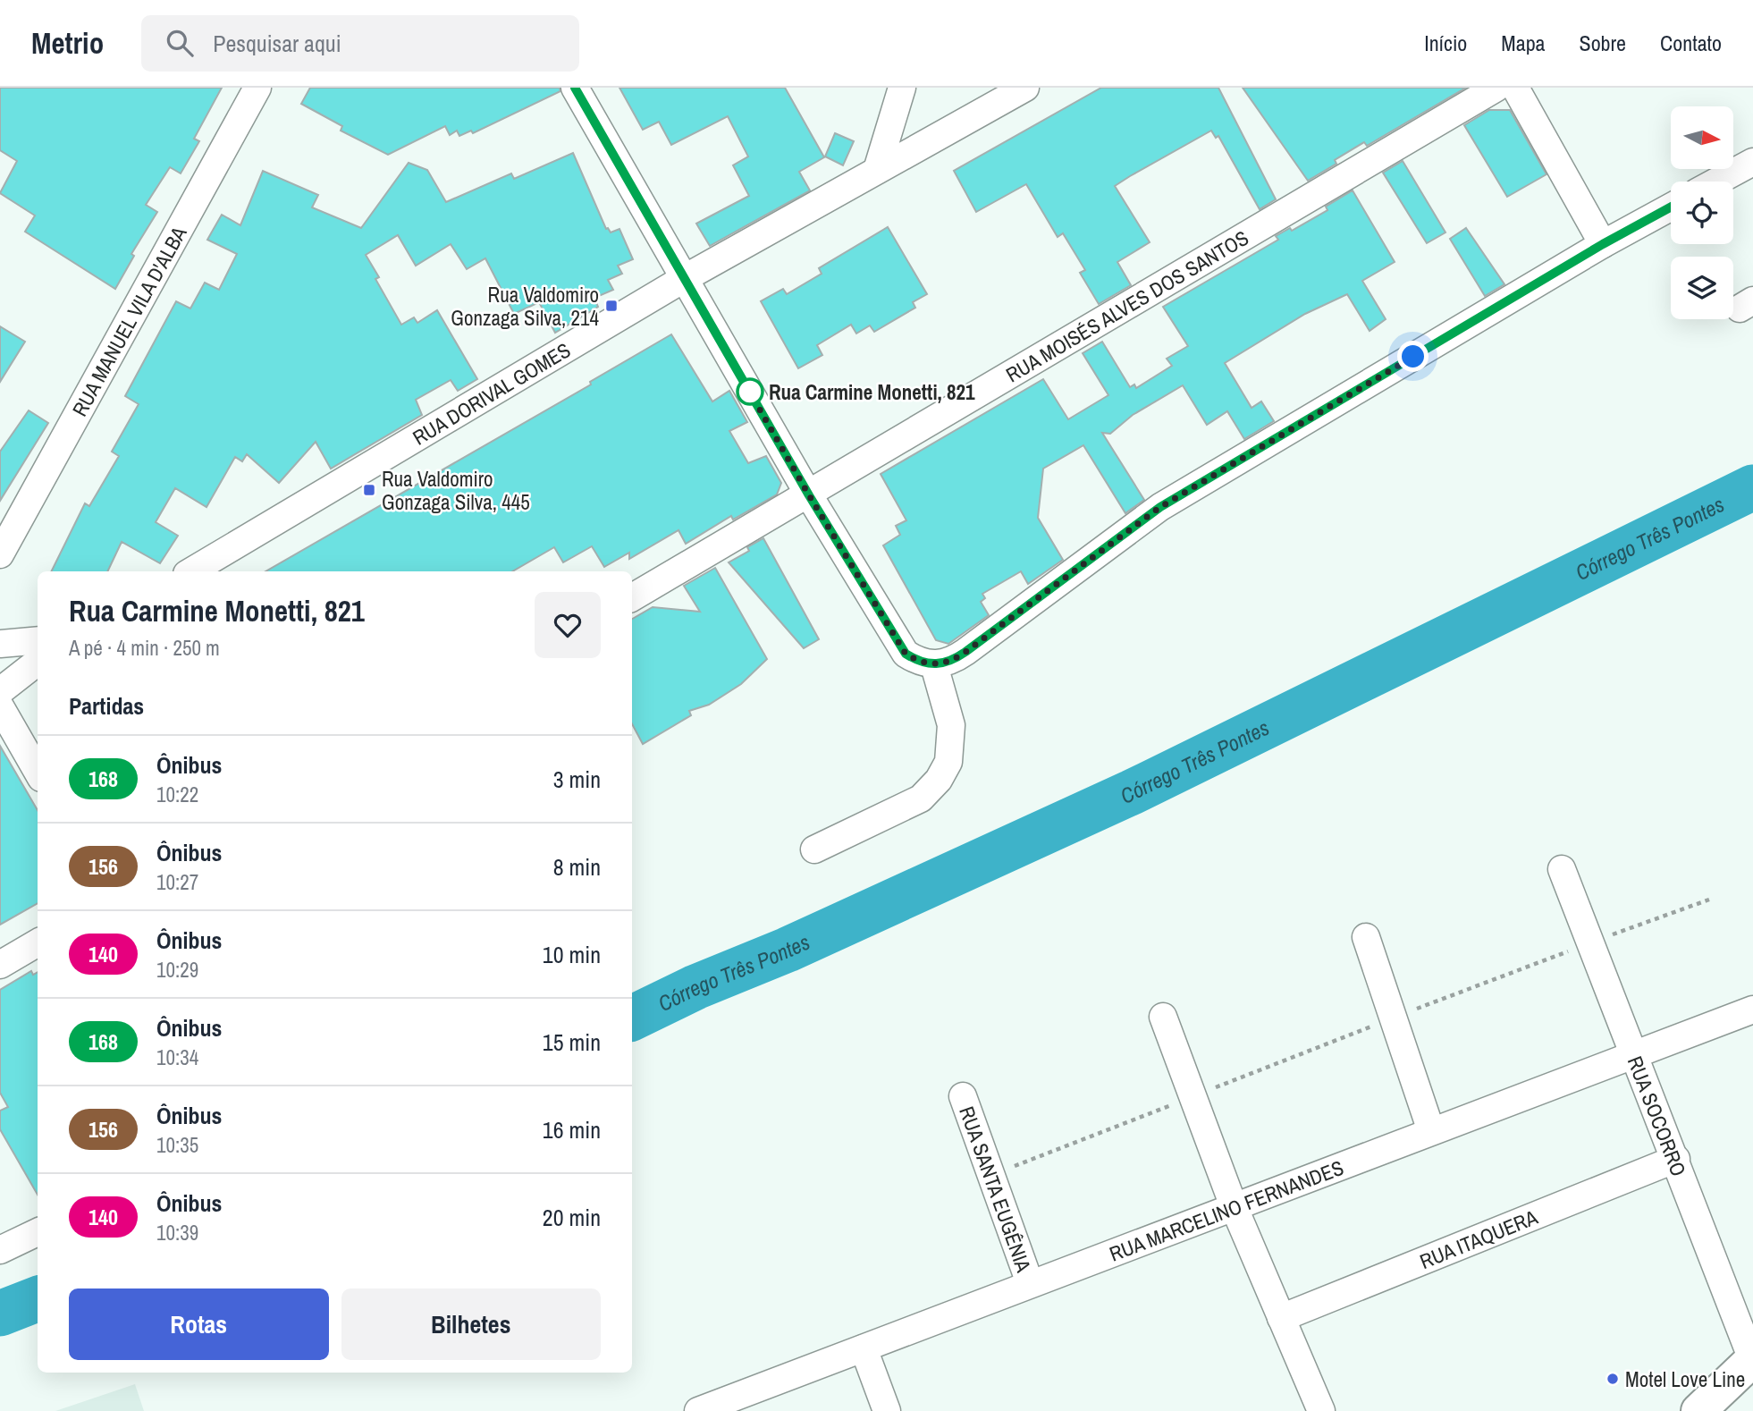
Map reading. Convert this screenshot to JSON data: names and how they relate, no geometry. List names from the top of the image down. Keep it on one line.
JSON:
{"streets":{"street":["RUA MOISÉS ALVES DOS SANTOS","RUA MANUEL VILA D'ALBA","RUA DORIVAL GOMES","RUA SOCORRO","RUA SANTA EUGÊNIA","RUA MARCELINO FERNANDES","RUA ITAQUERA"]},"crossings":[["RUA SOCORRO","RUA MARCELINO FERNANDES"],["RUA SOCORRO","RUA ITAQUERA"],["RUA SANTA EUGÊNIA","RUA MARCELINO FERNANDES"]],"water":["Córrego Três Pontes"],"places":{"transit":["Rua Valdomiro Gonzaga Silva, 214","Rua Valdomiro Gonzaga Silva, 445"],"other":["Rua Carmine Monetti, 821","Motel Love Line"]},"lines":["bus line 168"],"north":"right","page":{"header":"Metrio","search":"Pesquisar aqui","nav":["Início","Mapa","Sobre","Contato"],"heading":[["Rua Carmine Monetti, 821","A pé · 4 min · 250 m"],"Partidas"],"list":[{"mark":"168","name":"Ônibus","note":"10:22","value":"3 min"},{"mark":"156","name":"Ônibus","note":"10:27","value":"8 min"},{"mark":"140","name":"Ônibus","note":"10:29","value":"10 min"},{"mark":"168","name":"Ônibus","note":"10:34","value":"15 min"},{"mark":"156","name":"Ônibus","note":"10:35","value":"16 min"},{"mark":"140","name":"Ônibus","note":"10:39","value":"20 min"}],"buttons":["Rotas","Bilhetes"]}}
